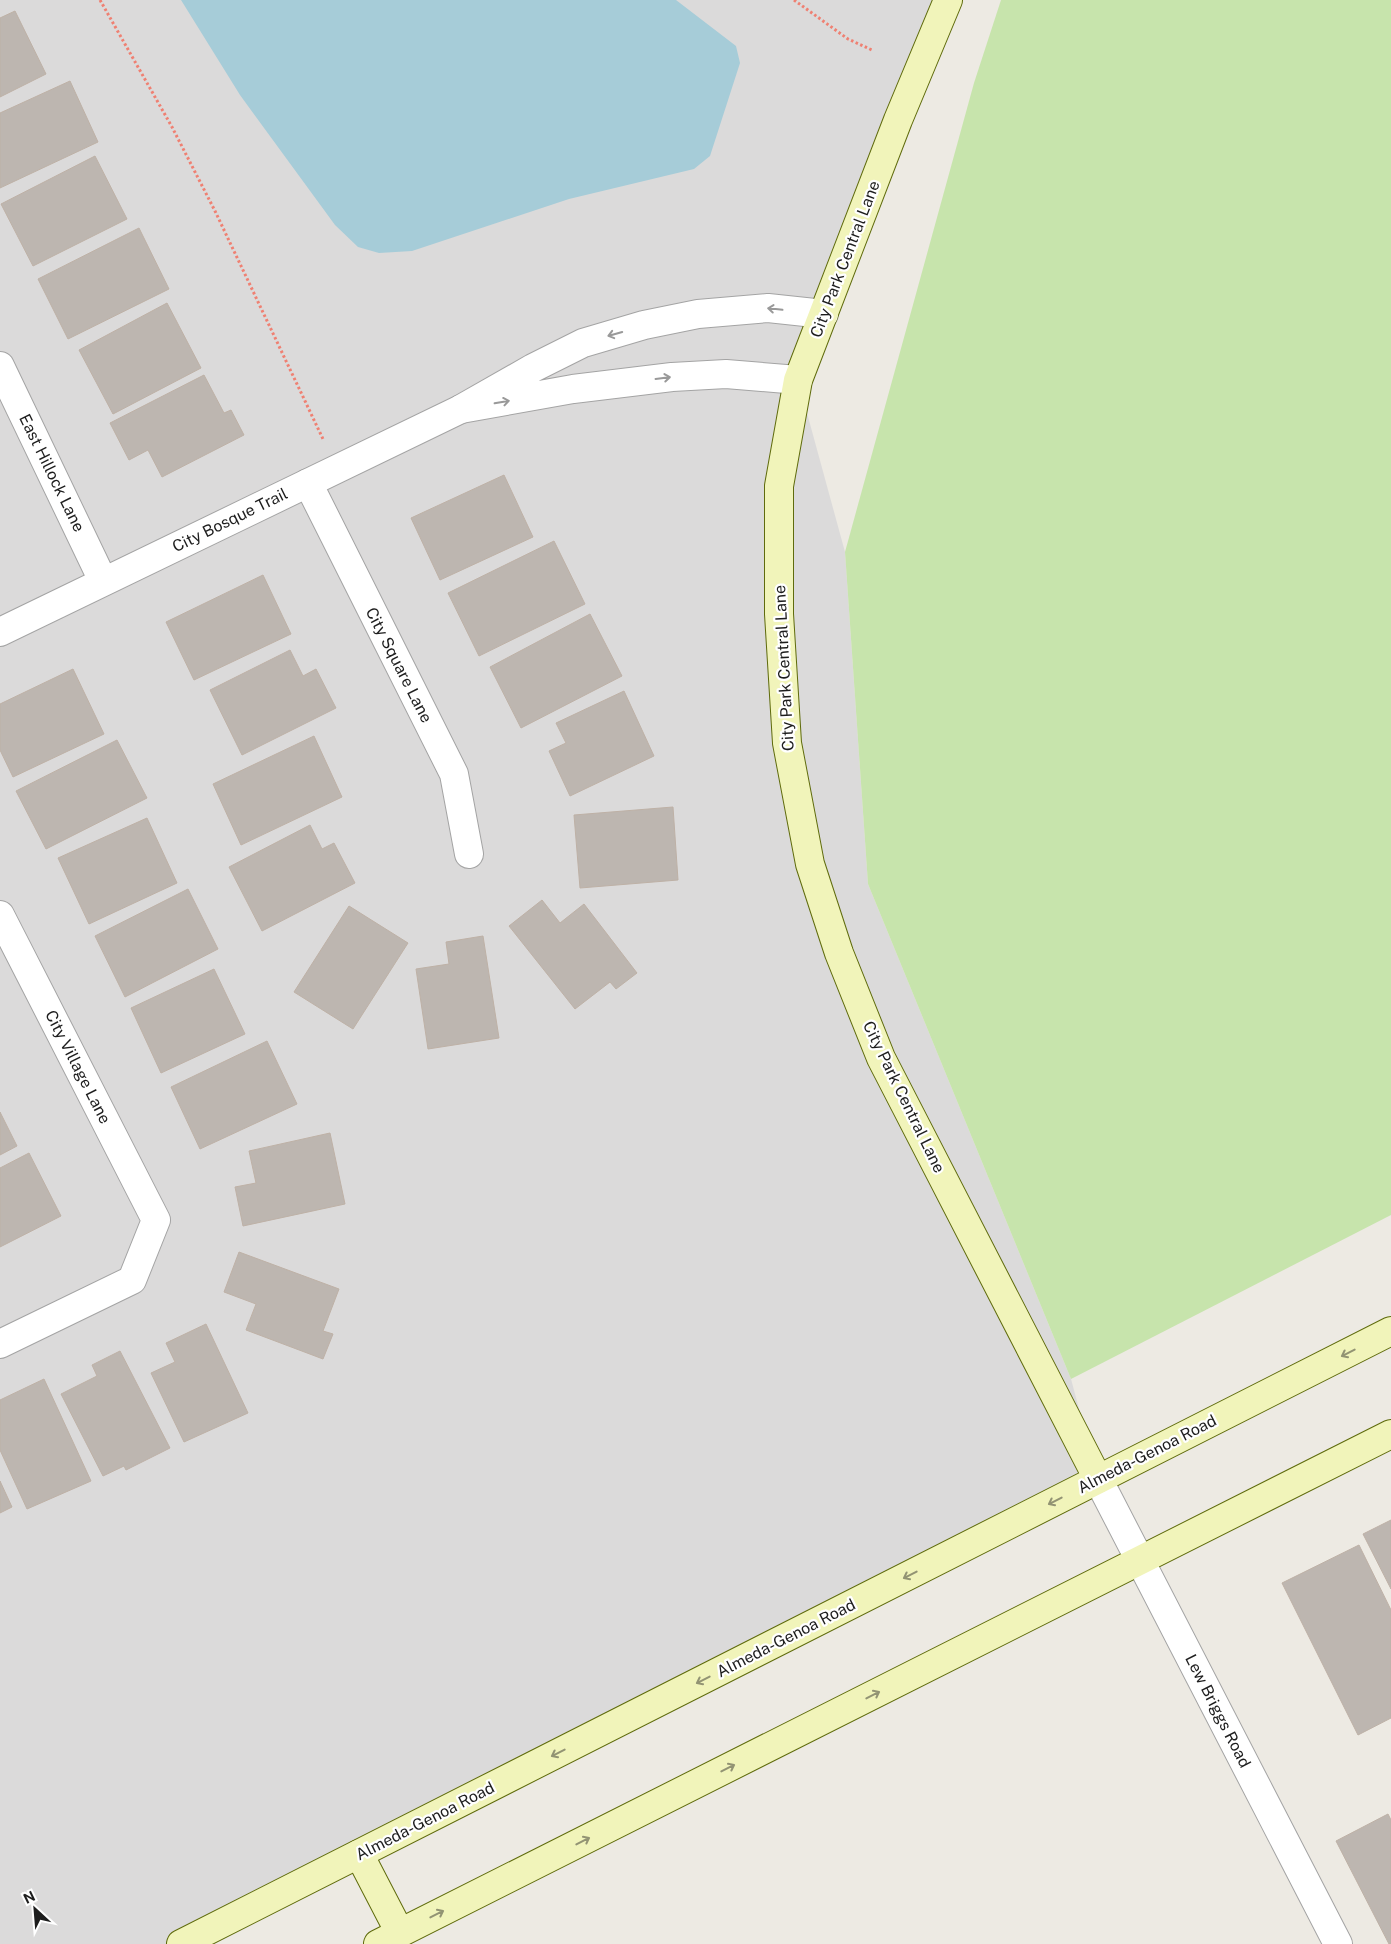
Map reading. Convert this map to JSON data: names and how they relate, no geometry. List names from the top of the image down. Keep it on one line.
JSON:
{"streets":{"main road":["City Park Central Lane","Almeda-Genoa Road"],"street":["East Hillock Lane","City Bosque Trail","City Square Lane","City Village Lane","Lew Briggs Road"]},"crossings":[["City Park Central Lane","Almeda-Genoa Road"],["City Park Central Lane","Lew Briggs Road"],["East Hillock Lane","City Bosque Trail"],["City Bosque Trail","City Square Lane"],["Almeda-Genoa Road","Lew Briggs Road"]],"north":"top left"}
